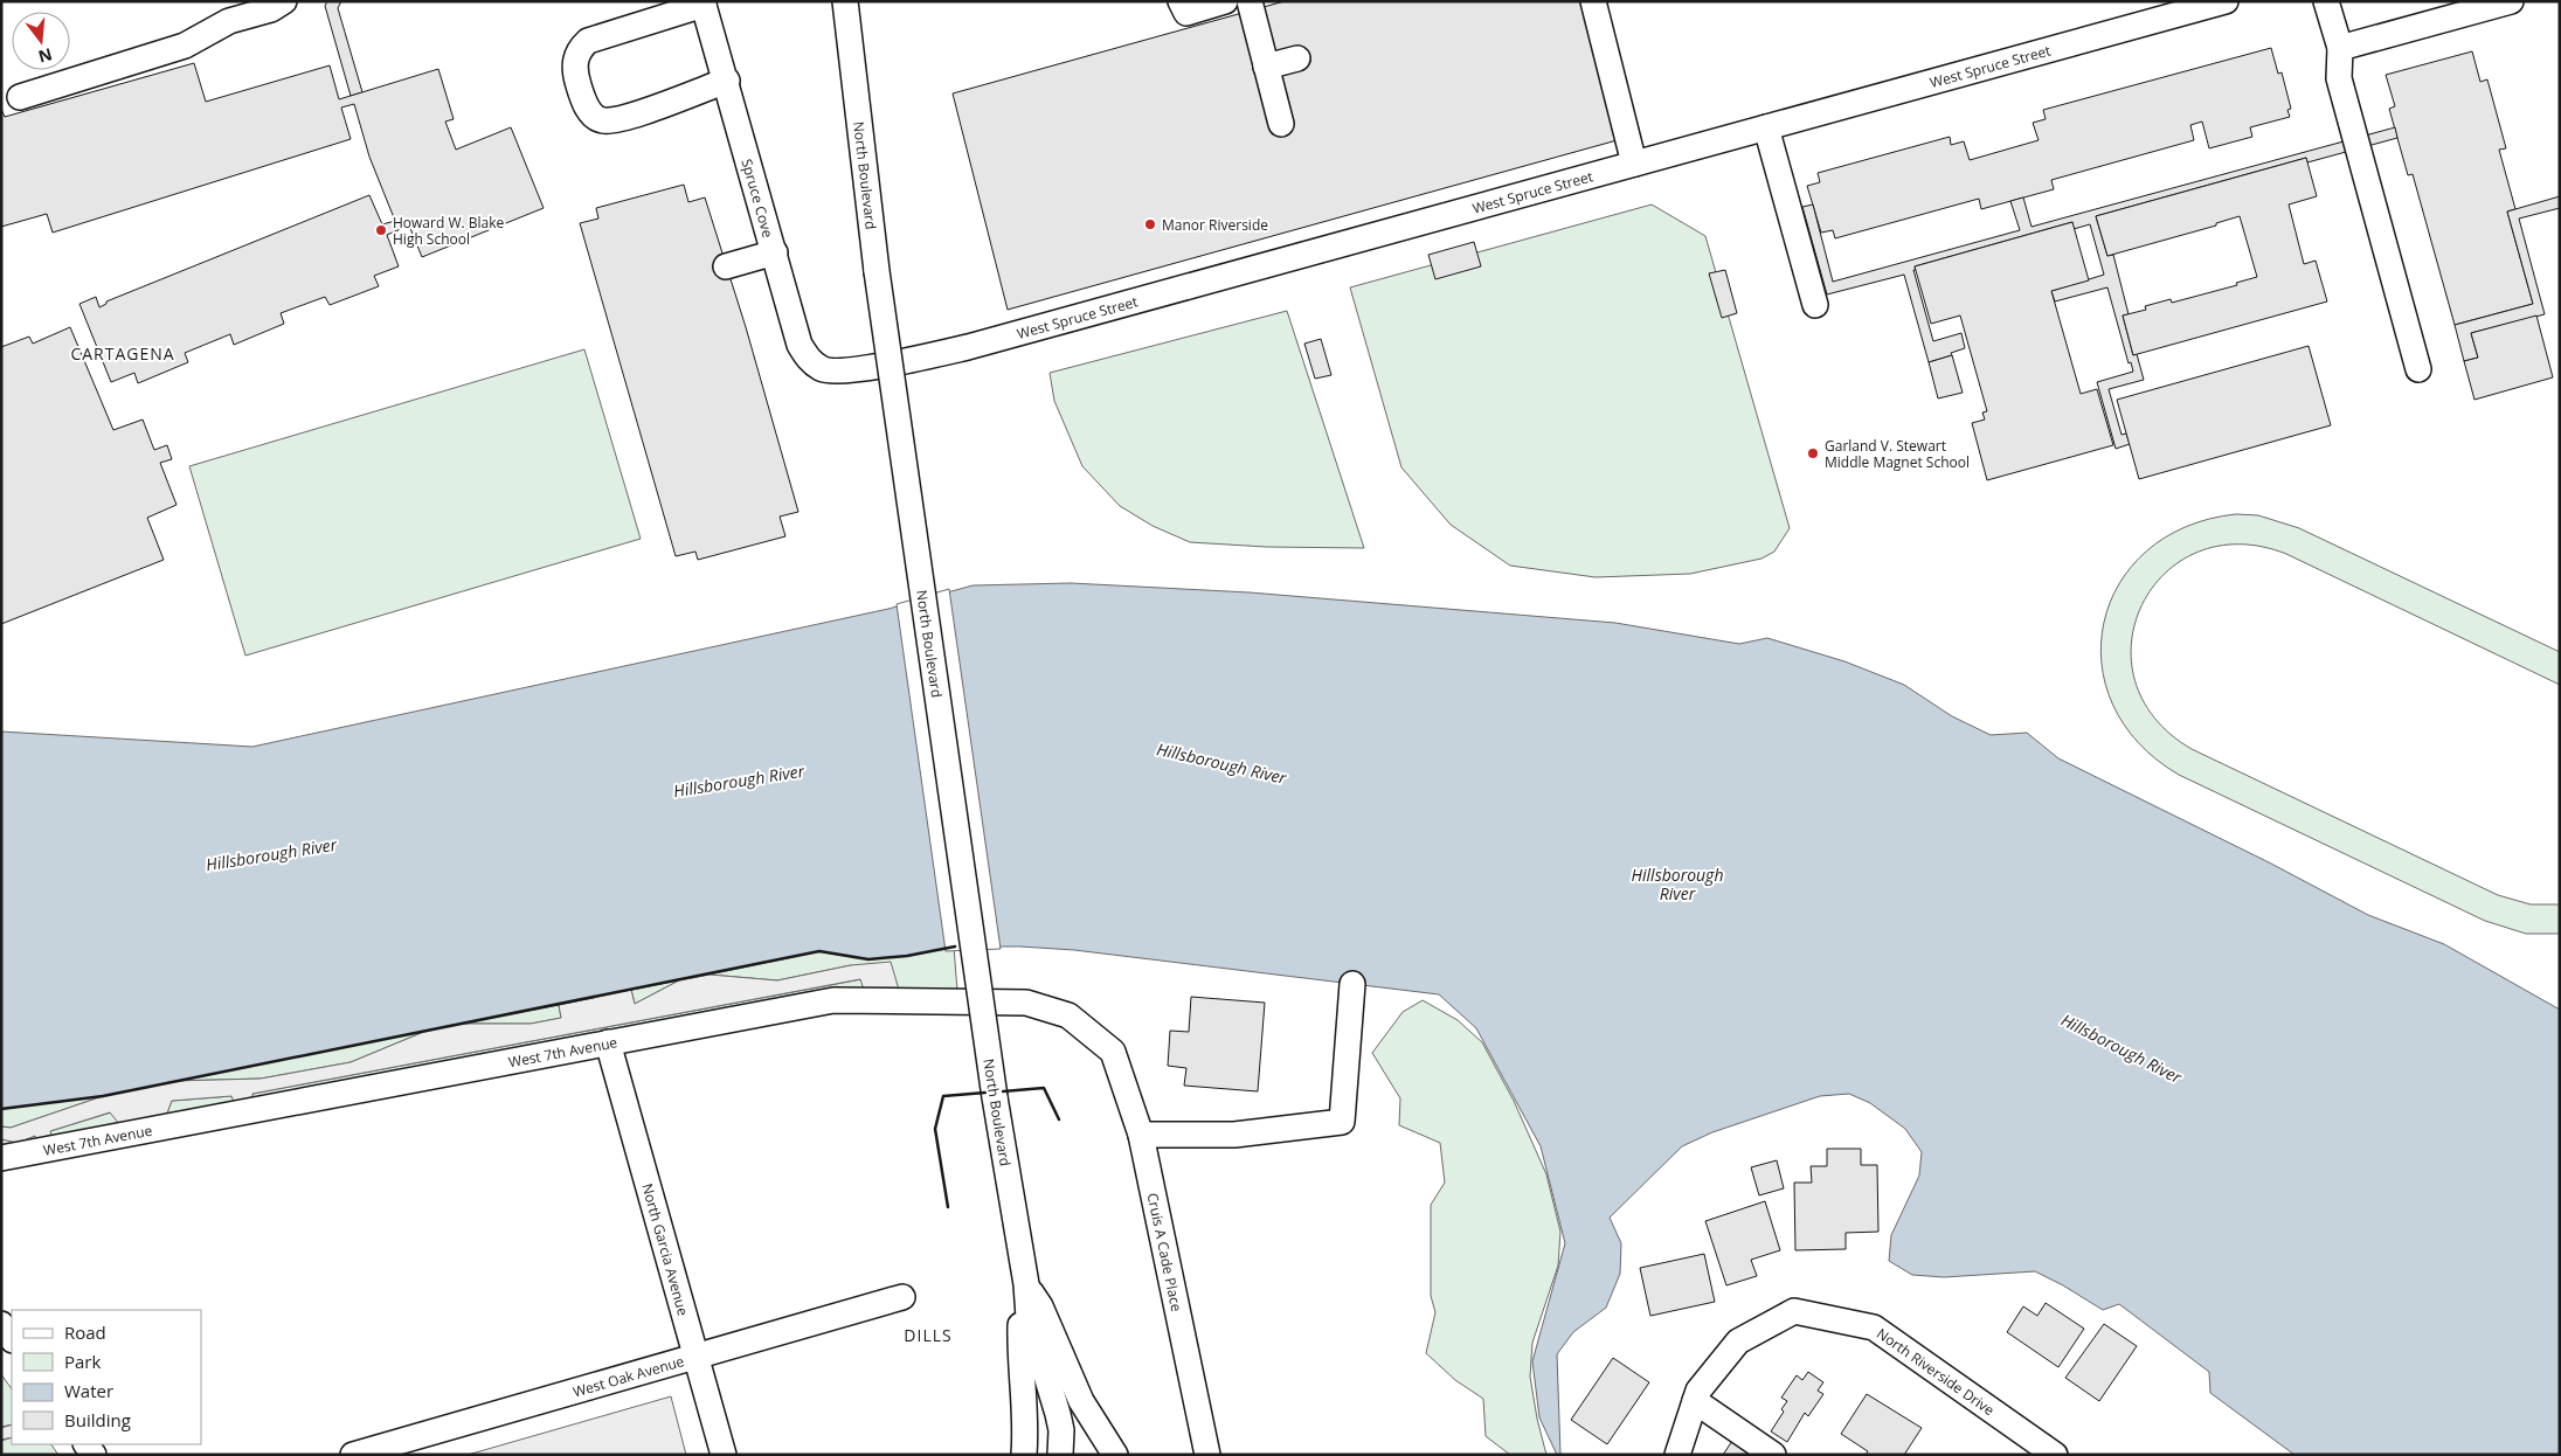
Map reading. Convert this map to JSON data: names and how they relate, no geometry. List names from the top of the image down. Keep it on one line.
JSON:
{"streets":{"street":["West Spruce Street","North Boulevard","Spruce Cove","West 7th Avenue","North Garcia Avenue","Cruis A Cade Place","North Riverside Drive","West Oak Avenue"]},"crossings":[["West Spruce Street","Spruce Cove"],["West 7th Avenue","North Garcia Avenue"],["West 7th Avenue","Cruis A Cade Place"],["North Garcia Avenue","West Oak Avenue"]],"districts":["CARTAGENA","DILLS"],"water":["Hillsborough River"],"places":["Manor Riverside","Howard W. Blake High School","Garland V. Stewart Middle Magnet School"],"legend":["Road","Park","Water","Building"],"north":"bottom"}
